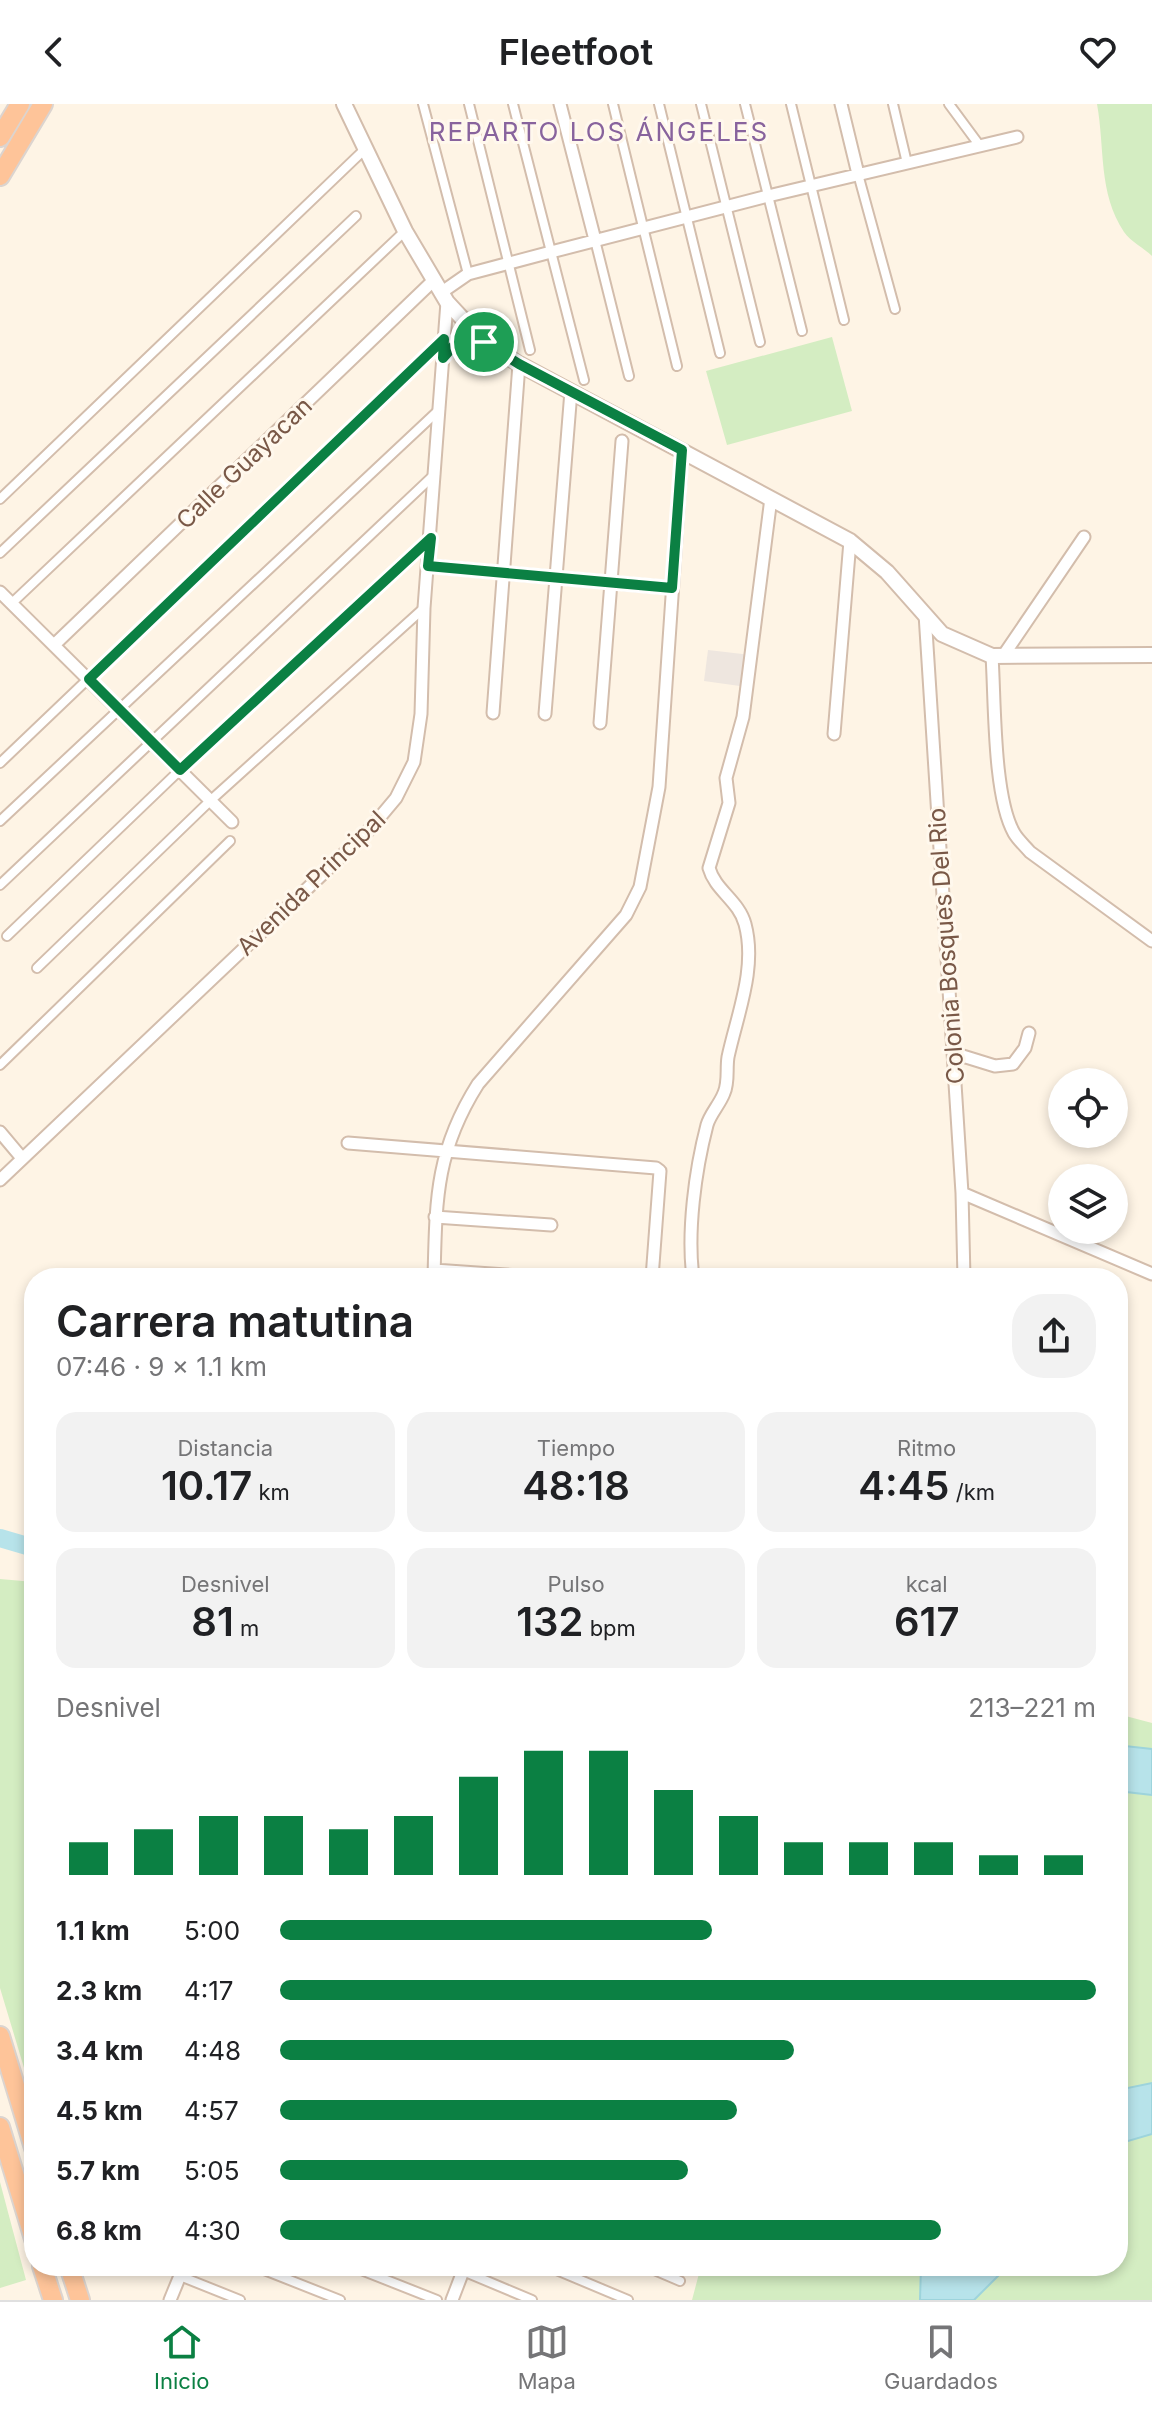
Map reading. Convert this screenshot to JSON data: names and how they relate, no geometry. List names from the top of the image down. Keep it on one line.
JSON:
{"streets":{"street":["Calle Guayacan","Avenida Principal","Colonia Bosques Del Rio"]},"crossings":[["Calle Guayacan","Avenida Principal"]],"districts":["REPARTO LOS ÁNGELES"],"page":{"header":"Fleetfoot","heading":["Carrera matutina","07:46 · 9 × 1.1 km"],"stats":[["Distancia","10.17 km"],["Tiempo","48:18"],["Ritmo","4:45 /km"],["Desnivel","81 m"],["Pulso","132 bpm"],["kcal","617"]],"chart":["Desnivel","213–221 m"],"list":[{"name":"1.1 km","note":"5:00"},{"name":"2.3 km","note":"4:17"},{"name":"3.4 km","note":"4:48"},{"name":"4.5 km","note":"4:57"},{"name":"5.7 km","note":"5:05"},{"name":"6.8 km","note":"4:30"}],"tabs":["Inicio","Mapa","Guardados"]}}
